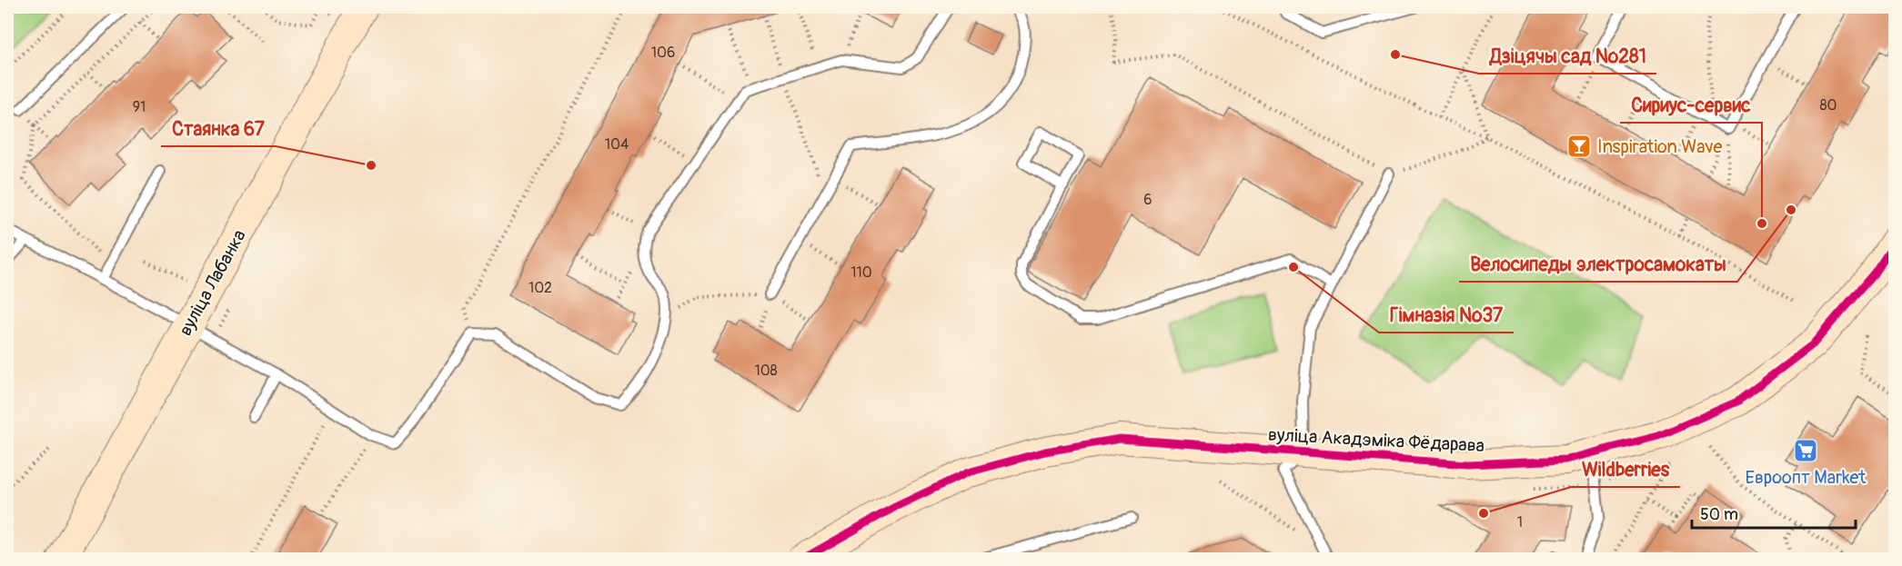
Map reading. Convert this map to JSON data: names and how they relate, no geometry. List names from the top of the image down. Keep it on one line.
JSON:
{"streets":{"street":["вуліца Лабанка","вуліца Акадэміка Фёдарава"]},"places":{"other":["Дзіцячы сад №281","Стаянка 67","Велосипеды электросамокаты","Сириус-сервис","Гімназія №37","Wildberries"],"bar":["Inspiration Wave"],"supermarket":["Евроопт Market"]},"house_numbers":["106","80","91","104","6","110","102","108","1"],"scale_bar":"50 m"}
